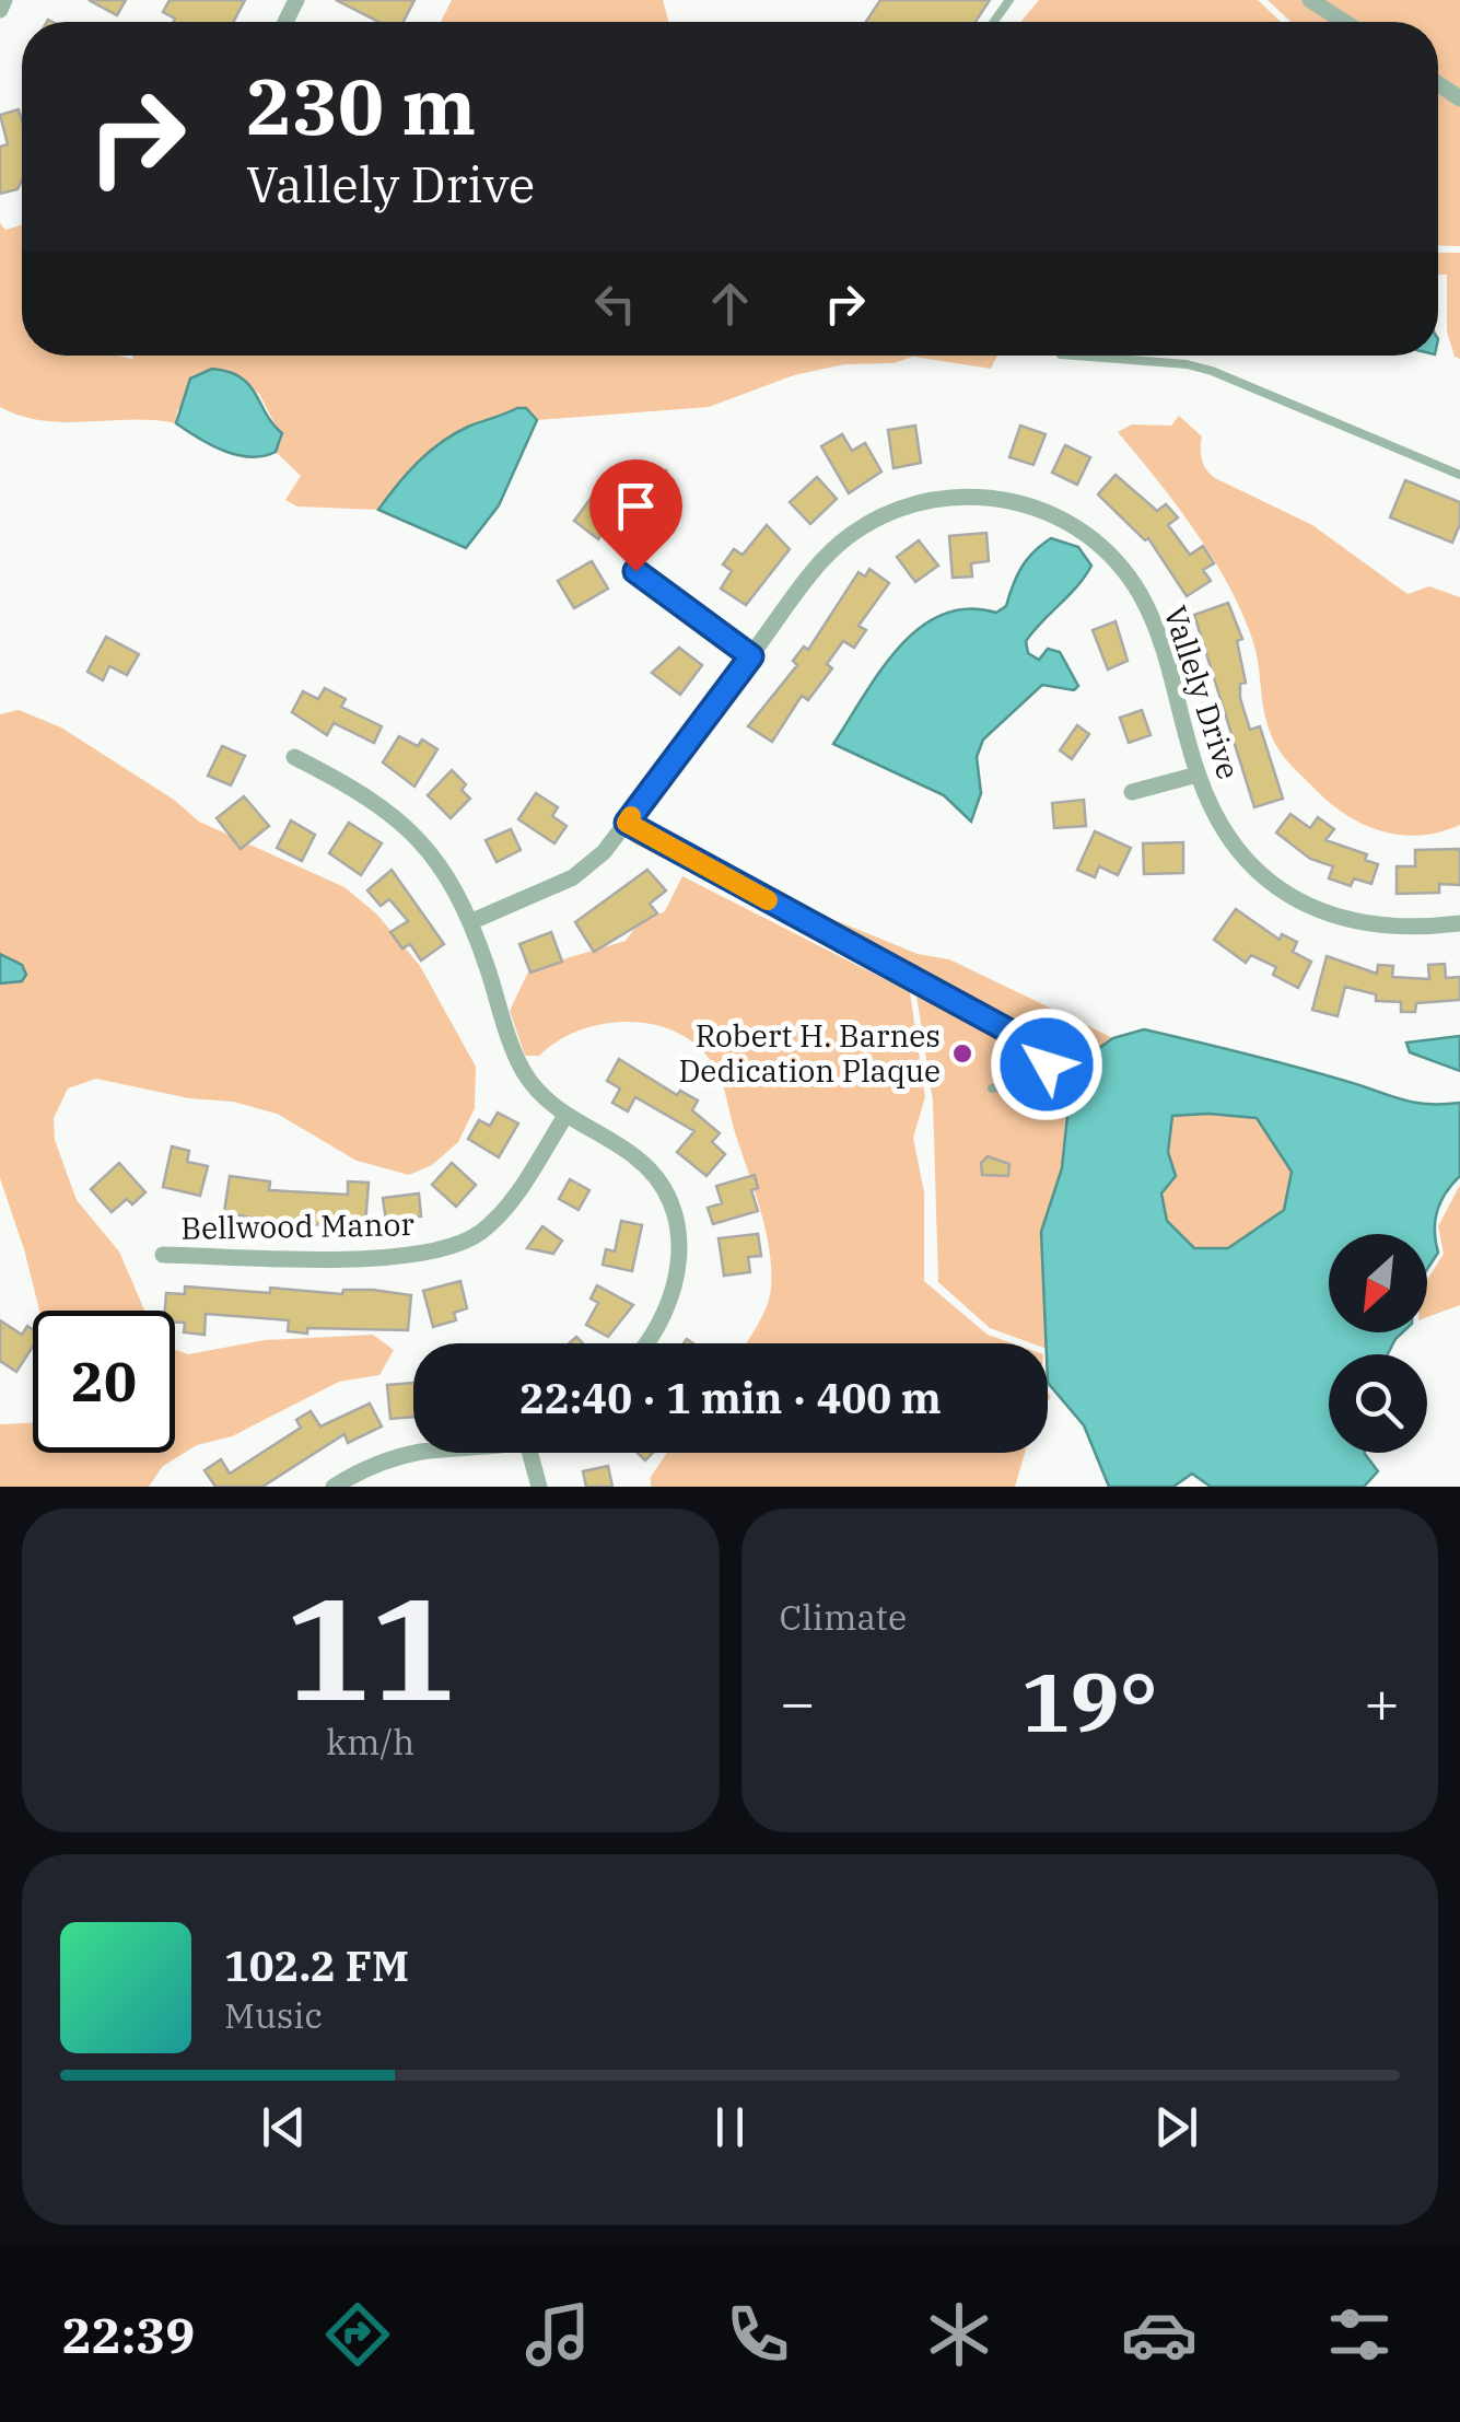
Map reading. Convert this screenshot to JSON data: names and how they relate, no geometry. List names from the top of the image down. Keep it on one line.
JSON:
{"streets":{"street":["Vallely Drive","Bellwood Manor"]},"places":["Robert H. Barnes Dedication Plaque"],"north":"bottom left","page":{"turn":["230 m","Vallely Drive"],"limit":"20","trip":"22:40 · 1 min · 400 m","tile":[["11","km/h"],"Climate"],"heat":["−","19°","+"],"song":["102.2 FM","Music"],"tabs":"22:39"}}
